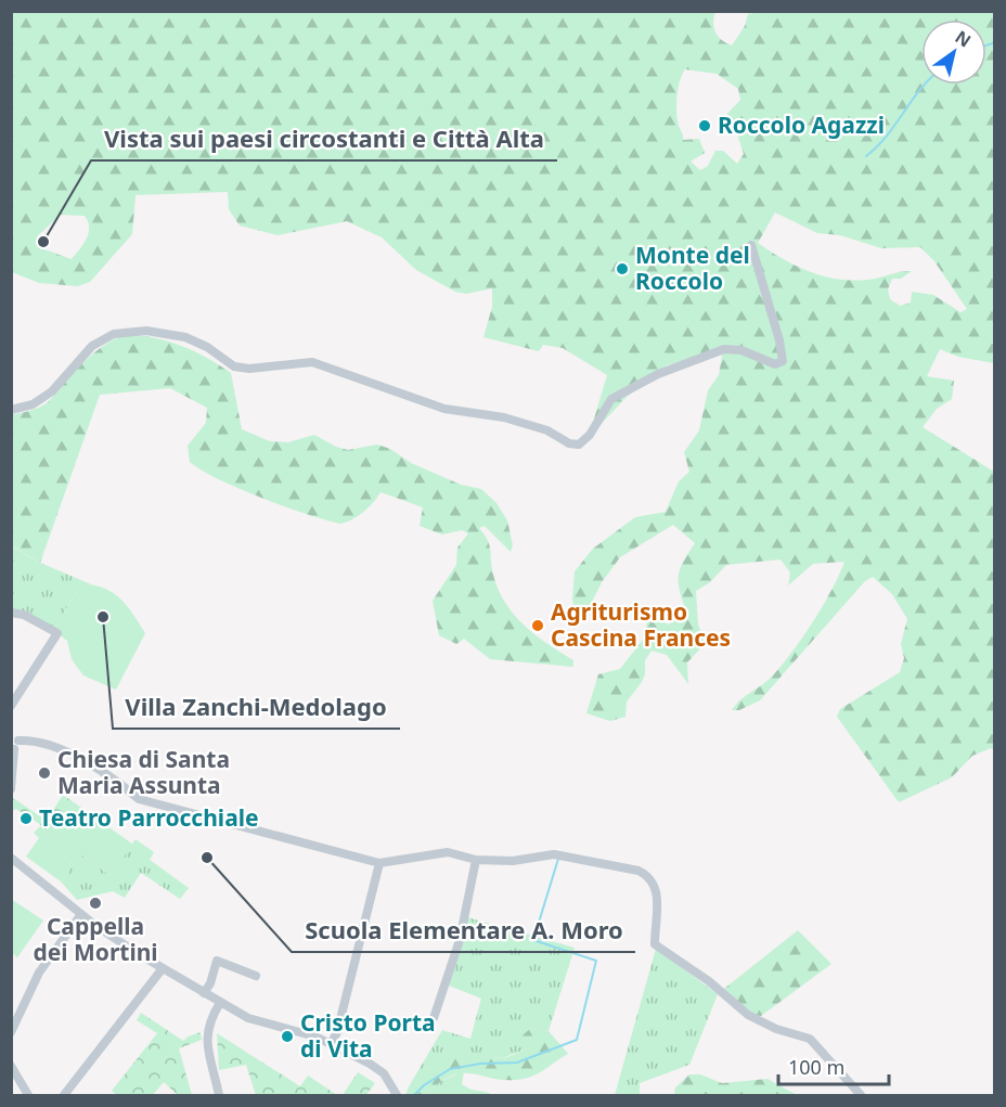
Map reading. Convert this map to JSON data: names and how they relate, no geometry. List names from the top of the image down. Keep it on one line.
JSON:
{"places":["Roccolo Agazzi","Vista sui paesi circostanti e Città Alta","Monte del Roccolo","Villa Zanchi-Medolago","Agriturismo Cascina Frances","Chiesa di Santa Maria Assunta","Teatro Parrocchiale","Scuola Elementare A. Moro","Cappella dei Mortini","Cristo Porta di Vita"],"scale_bar":"100 m","north":"top right"}
